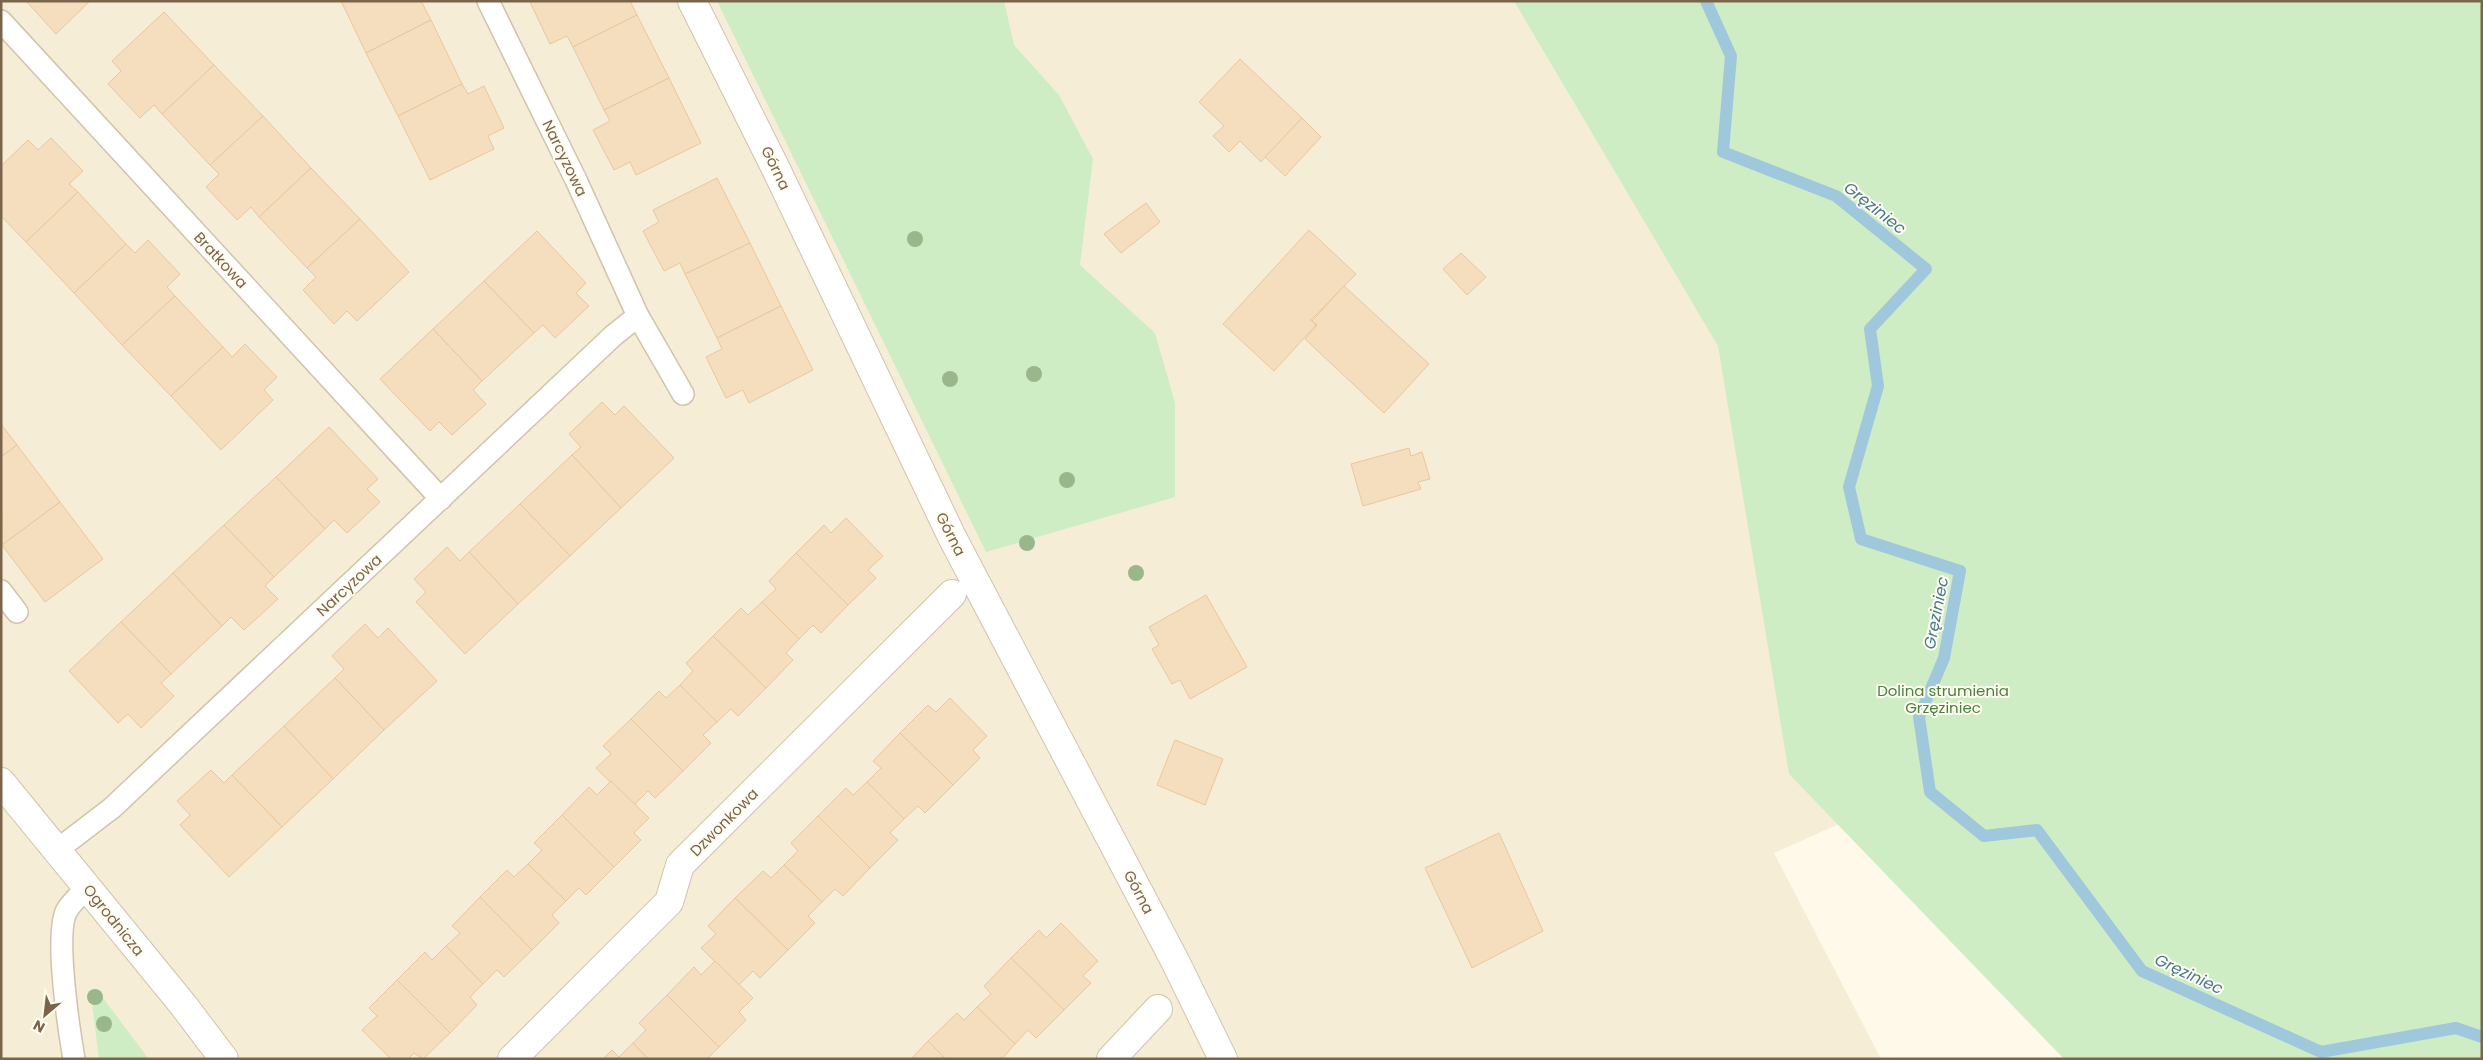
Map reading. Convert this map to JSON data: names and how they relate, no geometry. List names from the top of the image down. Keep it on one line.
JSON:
{"streets":{"street":["Górna","Dzwonkowa","Ogrodnicza"],"lane":["Narcyzowa","Bratkowa"]},"crossings":[["Narcyzowa","Bratkowa"],["Narcyzowa","Ogrodnicza"]],"water":["Gręziniec"],"parks":["Dolina strumienia Grzęziniec"],"north":"bottom left"}
